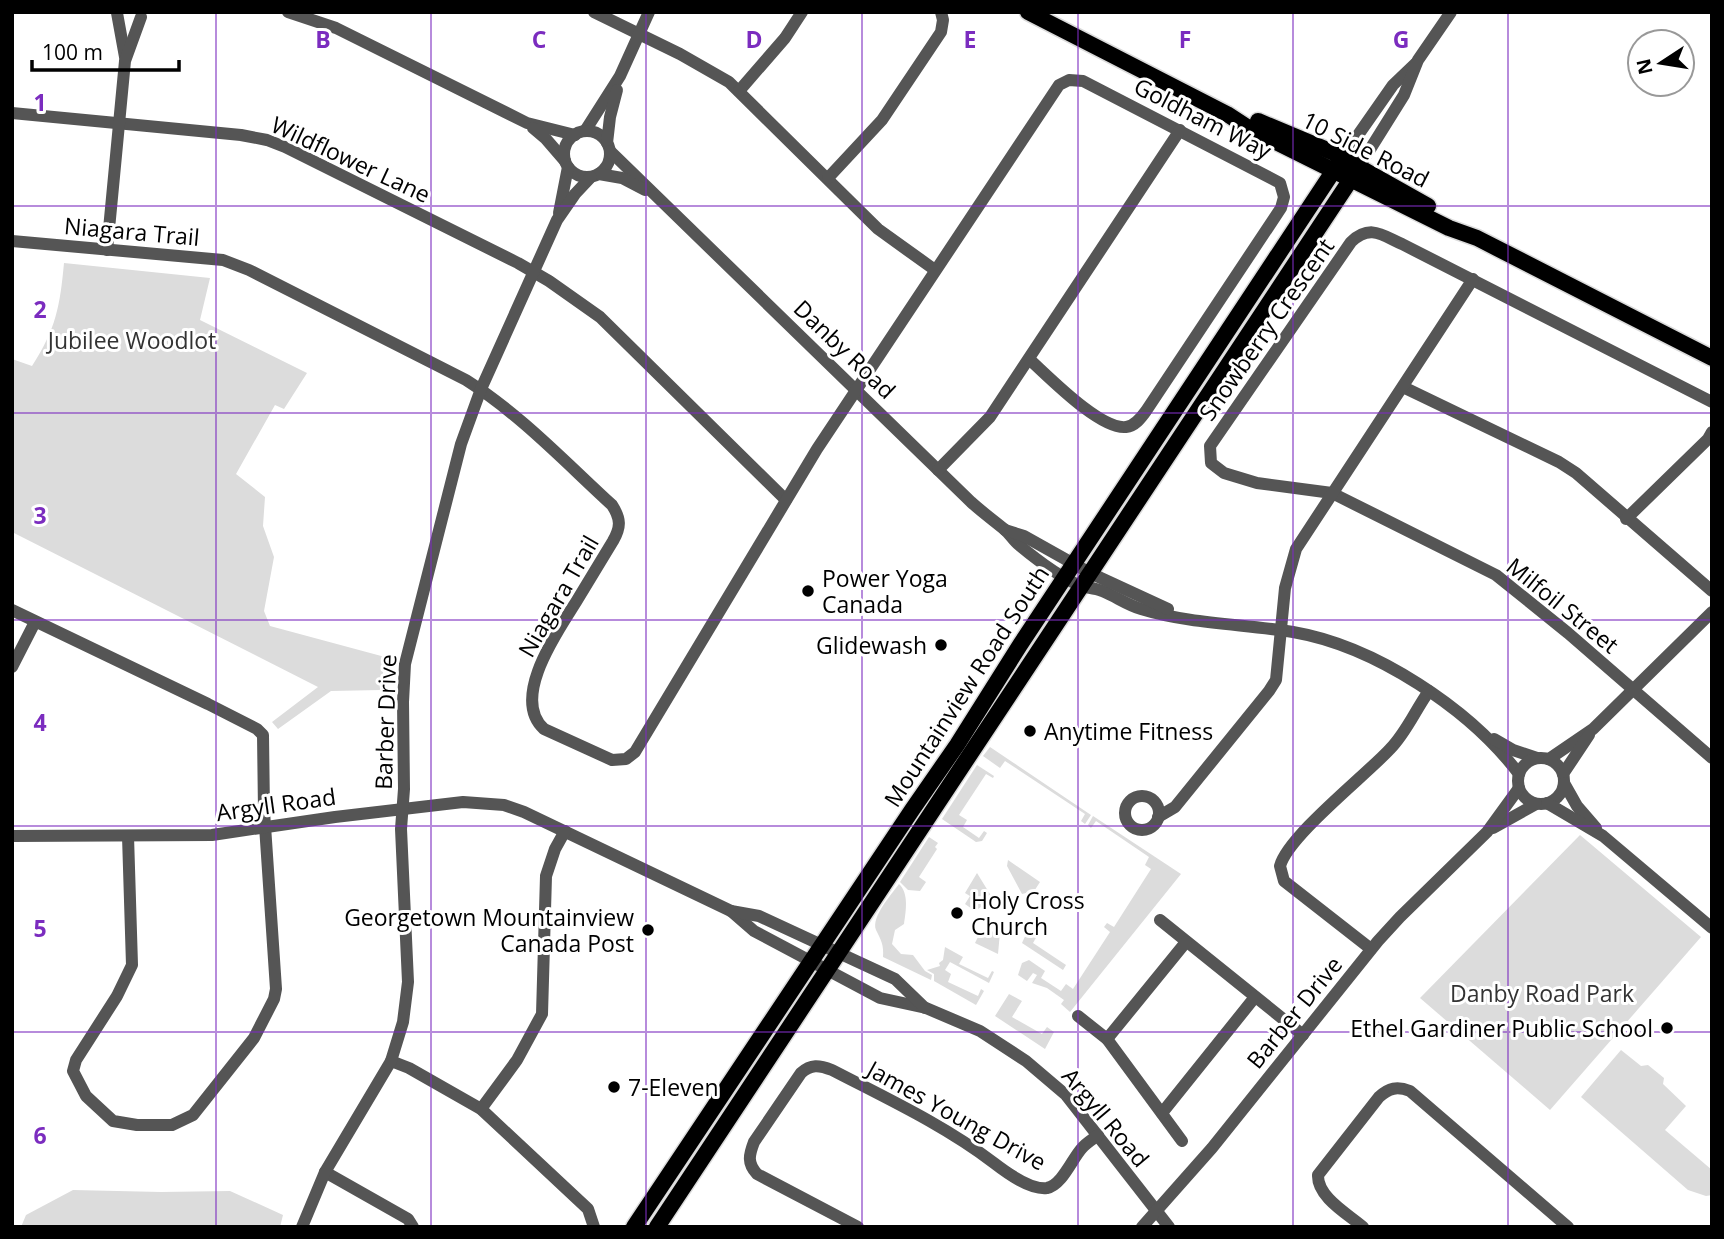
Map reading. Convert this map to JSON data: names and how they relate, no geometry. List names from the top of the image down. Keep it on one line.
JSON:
{"streets":{"main road":["10 Side Road","Mountainview Road South"],"street":["Goldham Way","Wildflower Lane","Niagara Trail","Snowberry Crescent","Danby Road","Milfoil Street","Barber Drive","Argyll Road","James Young Drive"]},"crossings":[["Goldham Way","Niagara Trail"],["Goldham Way","Danby Road"],["10 Side Road","Mountainview Road South"],["Wildflower Lane","Niagara Trail"],["Wildflower Lane","Barber Drive"],["Niagara Trail","Danby Road"],["Niagara Trail","Barber Drive"],["Snowberry Crescent","Milfoil Street"],["Danby Road","Mountainview Road South"],["Danby Road","Barber Drive"],["Mountainview Road South","Argyll Road"],["Barber Drive","Argyll Road"],["Argyll Road","James Young Drive"]],"parks":["Jubilee Woodlot","Danby Road Park"],"places":["Power Yoga Canada","Glidewash","Anytime Fitness","Holy Cross Church","Georgetown Mountainview Canada Post","Ethel Gardiner Public School","7-Eleven"],"scale_bar":"100 m","north":"left","grid":{"columns":["B","C","D","E","F","G"],"rows":["1","2","3","4","5","6"]}}
